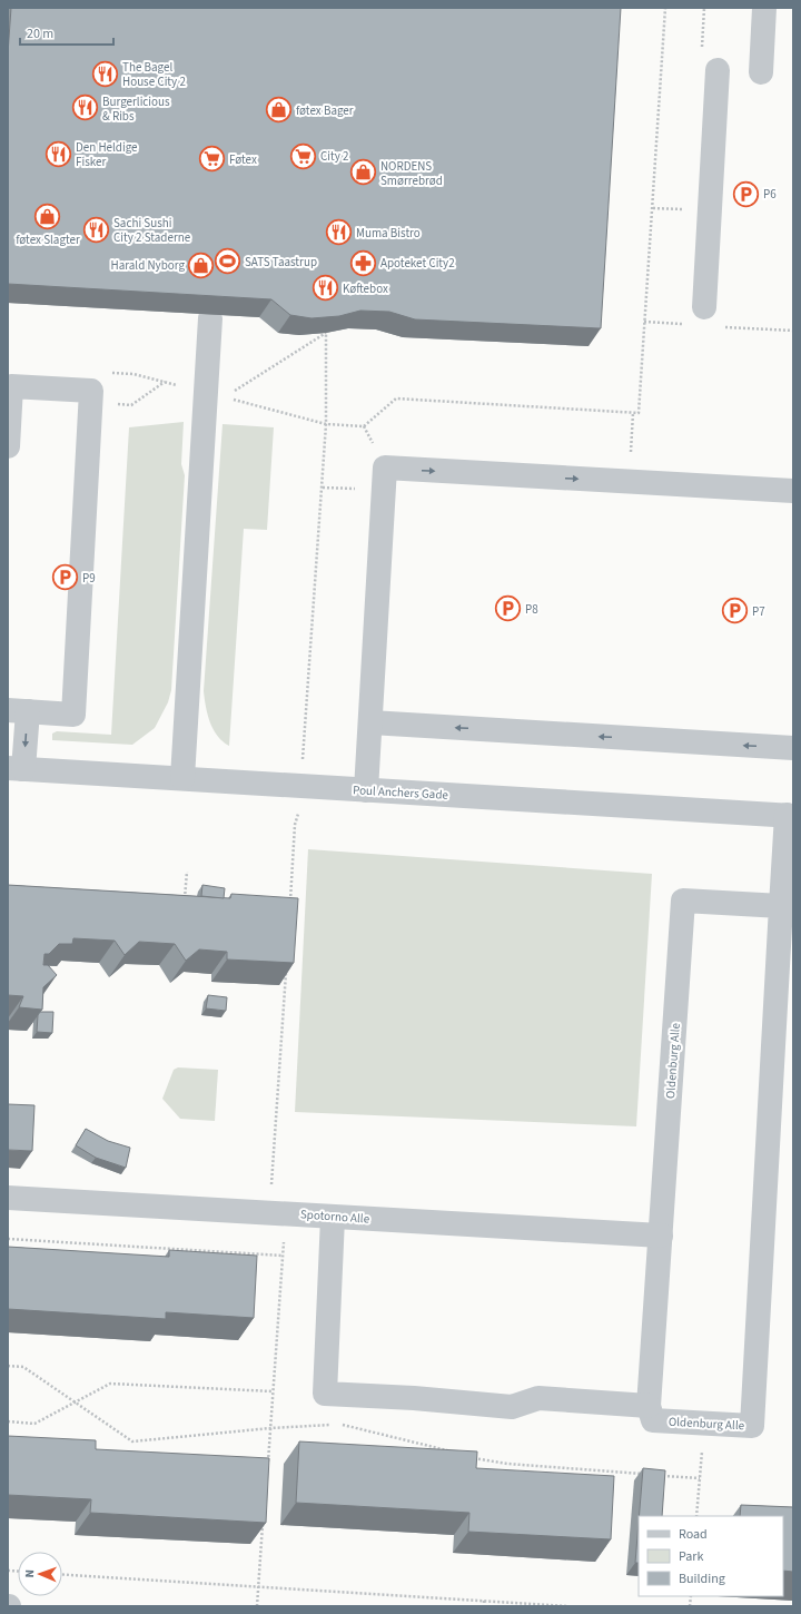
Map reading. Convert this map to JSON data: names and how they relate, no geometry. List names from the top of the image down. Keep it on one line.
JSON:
{"streets":{"street":["Poul Anchers Gade","Oldenburg Alle","Spotorno Alle"]},"crossings":[["Poul Anchers Gade","Oldenburg Alle"],["Oldenburg Alle","Spotorno Alle"]],"places":{"restaurant":["The Bagel House City 2","Burgerlicious & Ribs","Den Heldige Fisker","Sachi Sushi City 2 Staderne","Muma Bistro","Køftebox"],"shop":["føtex Bager","NORDENS Smørrebrød","føtex Slagter","Harald Nyborg"],"supermarket":["City 2","Føtex"],"parking":["P6","P9","P8","P7"],"sports":["SATS Taastrup"],"pharmacy":["Apoteket City2"]},"legend":["Road","Park","Building"],"scale_bar":"20 m","north":"left"}
